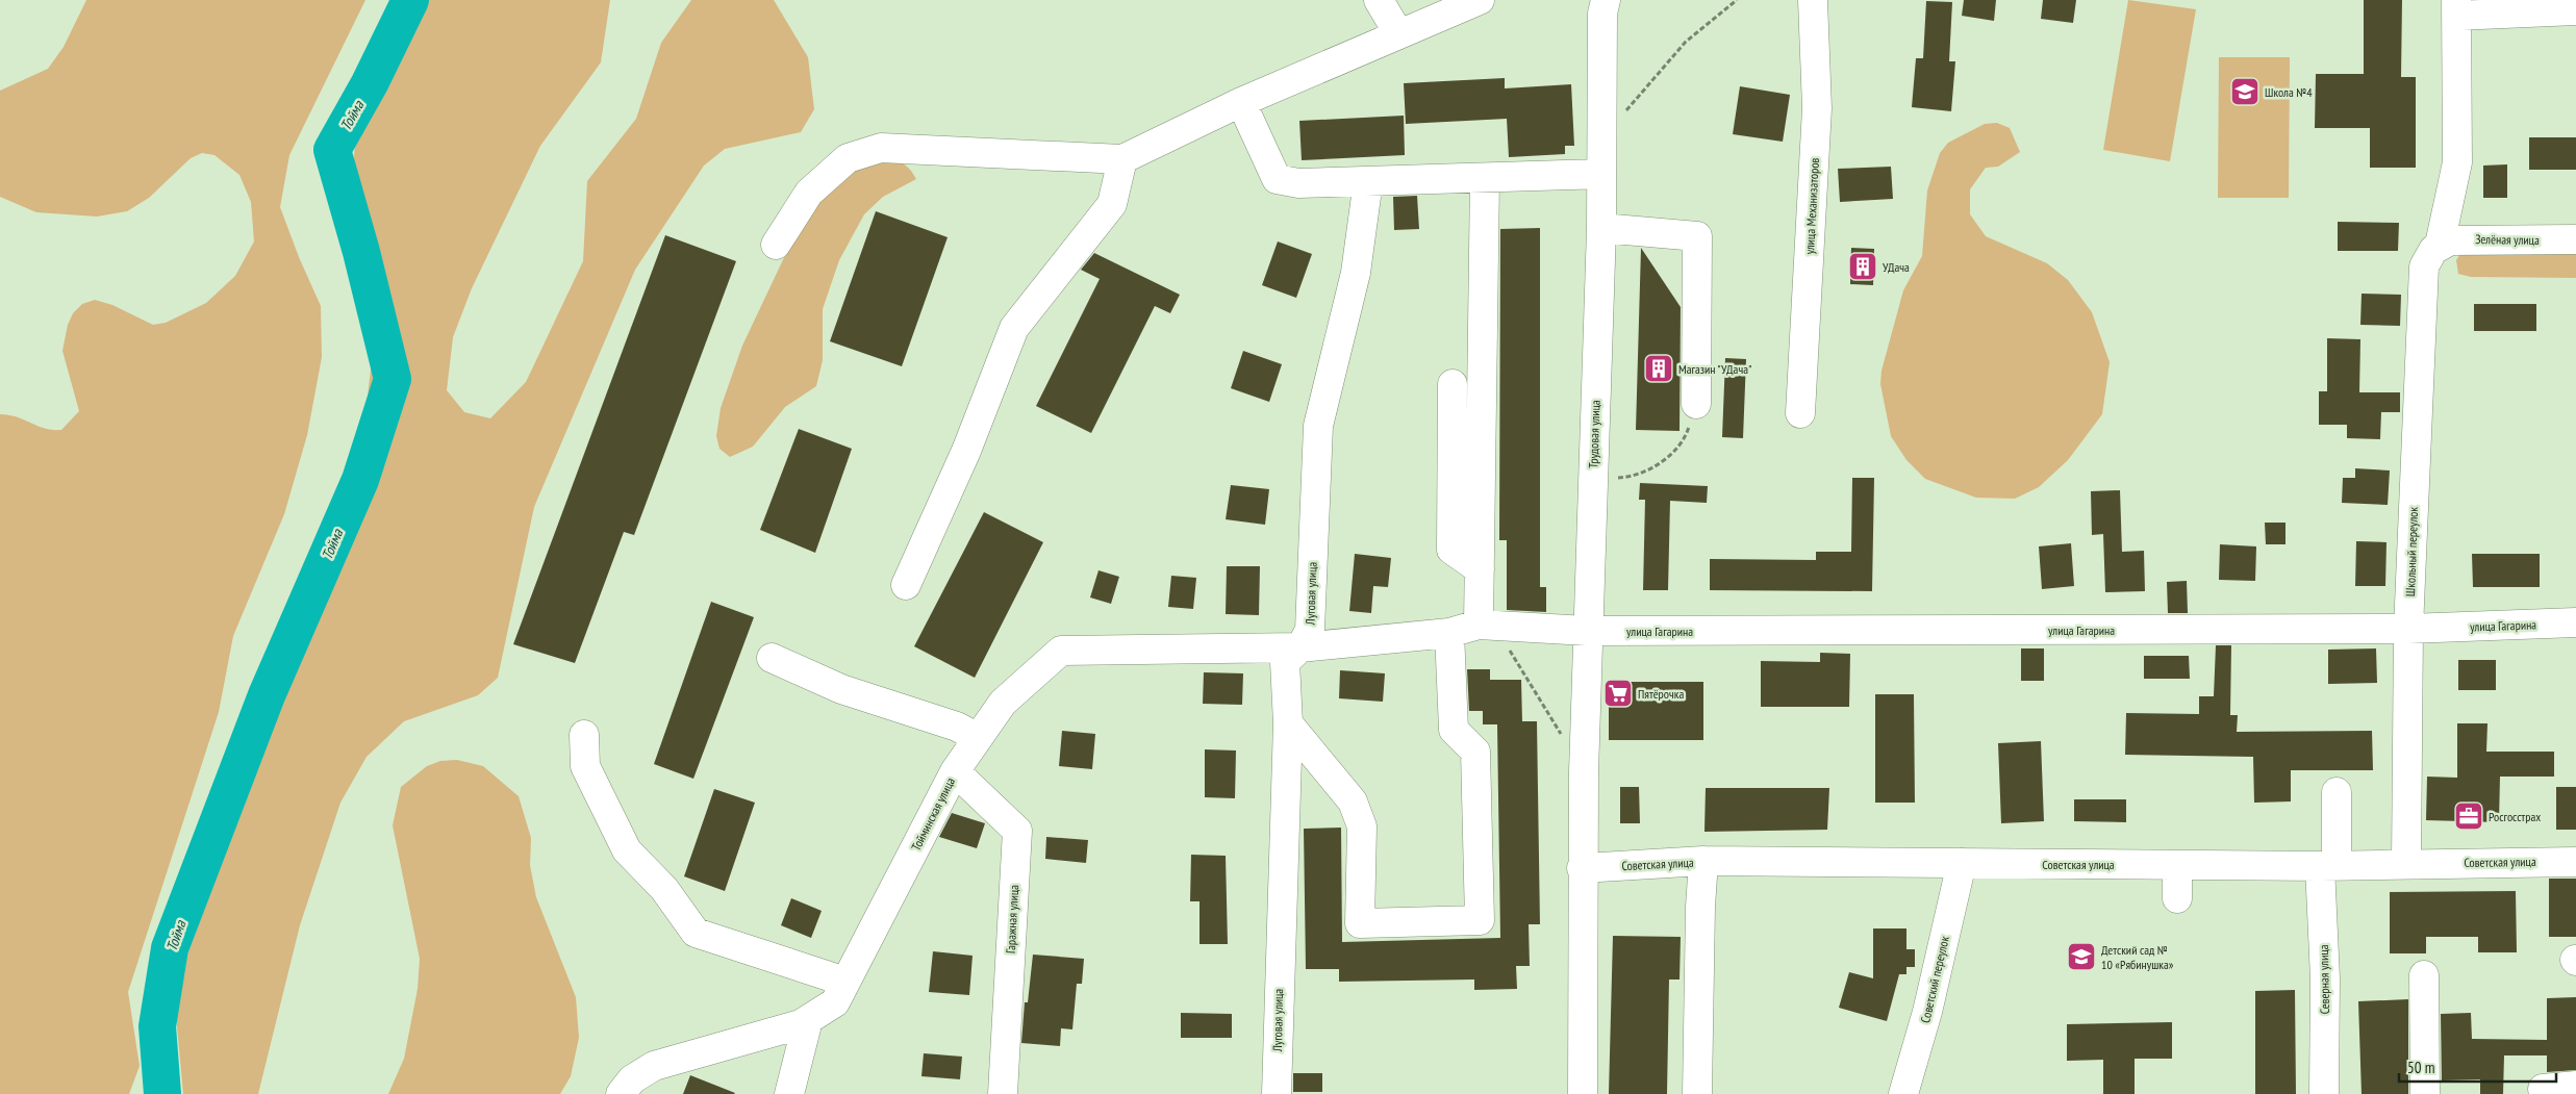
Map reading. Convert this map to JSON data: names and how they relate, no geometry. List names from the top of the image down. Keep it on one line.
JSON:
{"streets":{"street":["улица Механизаторов","Зелёная улица","Трудовая улица","Школьный переулок","Луговая улица","улица Гагарина","Тойминская улица","Советская улица","Гаражная улица","Советский переулок","Северная улица"]},"crossings":[["Зелёная улица","Школьный переулок"],["Трудовая улица","улица Гагарина"],["Трудовая улица","Советская улица"],["Школьный переулок","улица Гагарина"],["Школьный переулок","Советская улица"],["Луговая улица","Тойминская улица"],["улица Гагарина","Тойминская улица"],["Тойминская улица","Гаражная улица"],["Советская улица","Советский переулок"],["Советская улица","Северная улица"]],"water":["Тойма"],"places":{"school or university":["Школа №4","Детский сад № 10 «Рябинушка»"],"building":["УДача","Магазин \"УДача\""],"supermarket":["Пятёрочка"],"office":["Росгосстрах"]},"scale_bar":"50 m"}
